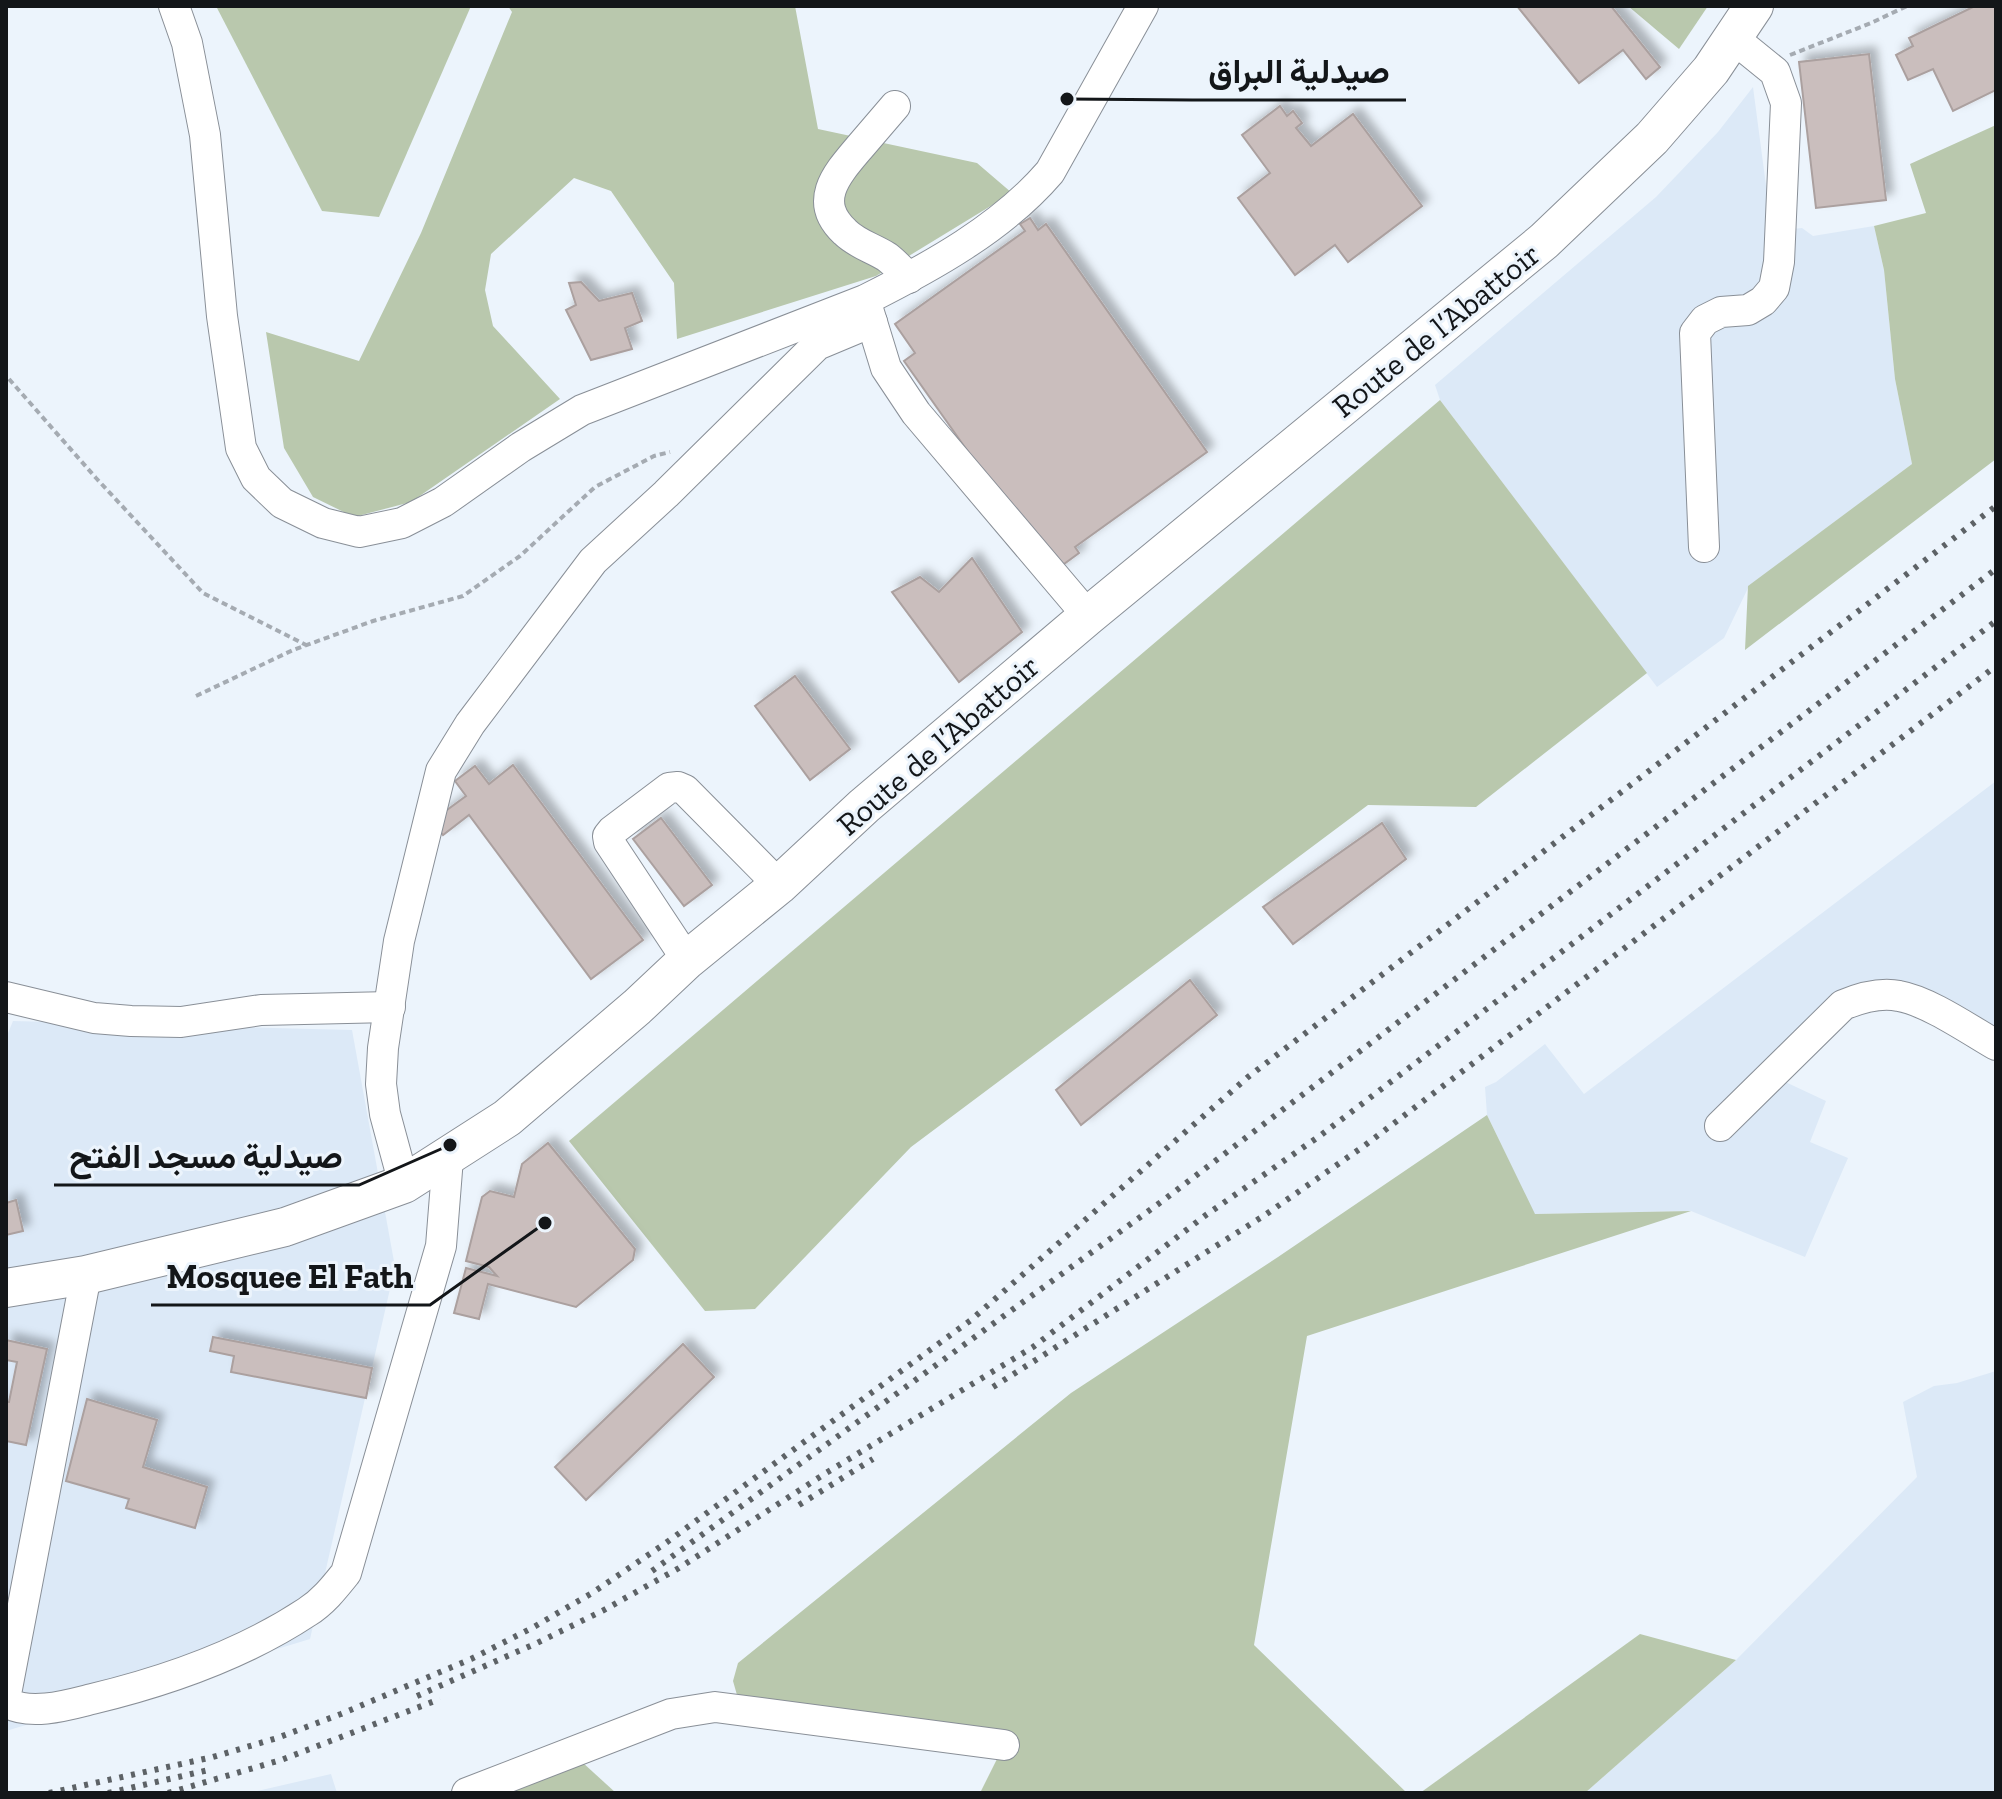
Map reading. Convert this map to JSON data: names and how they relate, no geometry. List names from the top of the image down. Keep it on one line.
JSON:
{"streets":{"main road":["Route de l’Abattoir"]},"places":["صيدلية البراق","صيدلية مسجد الفتح","Mosquee El Fath"]}
